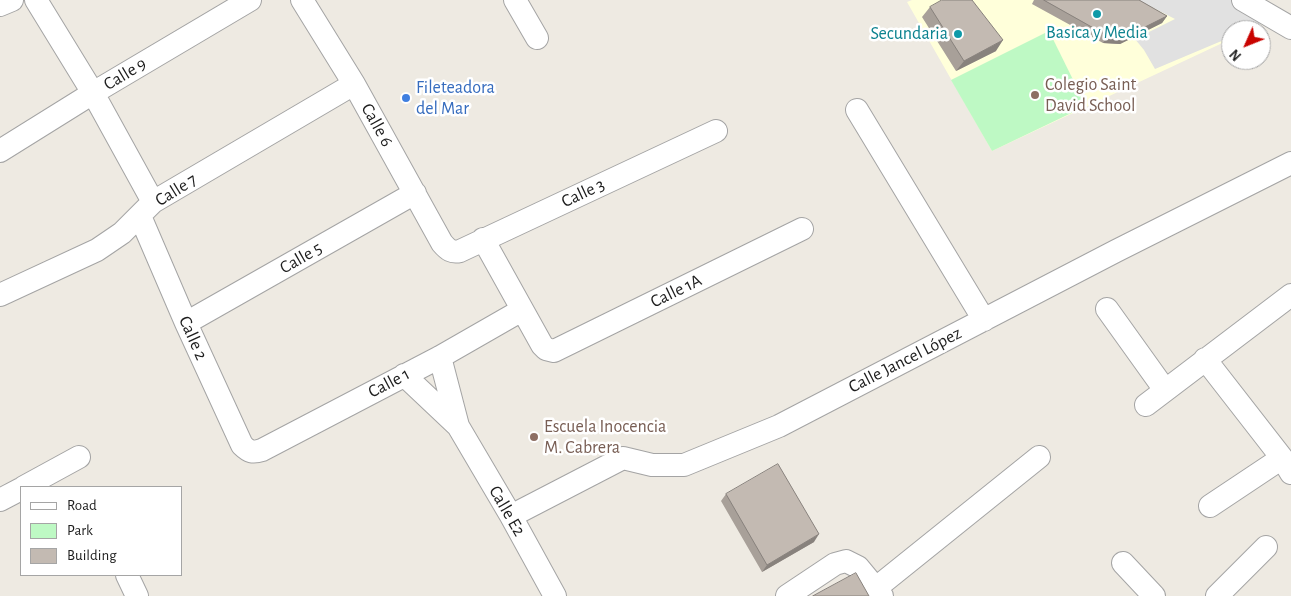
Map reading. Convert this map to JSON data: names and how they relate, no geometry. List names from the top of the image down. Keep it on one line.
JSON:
{"streets":{"street":["Calle 9","Calle 6","Calle 7","Calle 3","Calle 5","Calle 1A","Calle 2","Calle Jancel López","Calle 1","Calle E2"]},"crossings":[["Calle 9","Calle 2"],["Calle 6","Calle 7"],["Calle 6","Calle 3"],["Calle 6","Calle 5"],["Calle 7","Calle 2"],["Calle 5","Calle 2"],["Calle 1A","Calle 1"],["Calle 2","Calle 1"],["Calle Jancel López","Calle E2"],["Calle 1","Calle E2"]],"places":["Basica y Media","Secundaria","Colegio Saint David School","Fileteadora del Mar","Escuela Inocencia M. Cabrera"],"legend":["Road","Park","Building"],"north":"bottom left"}
